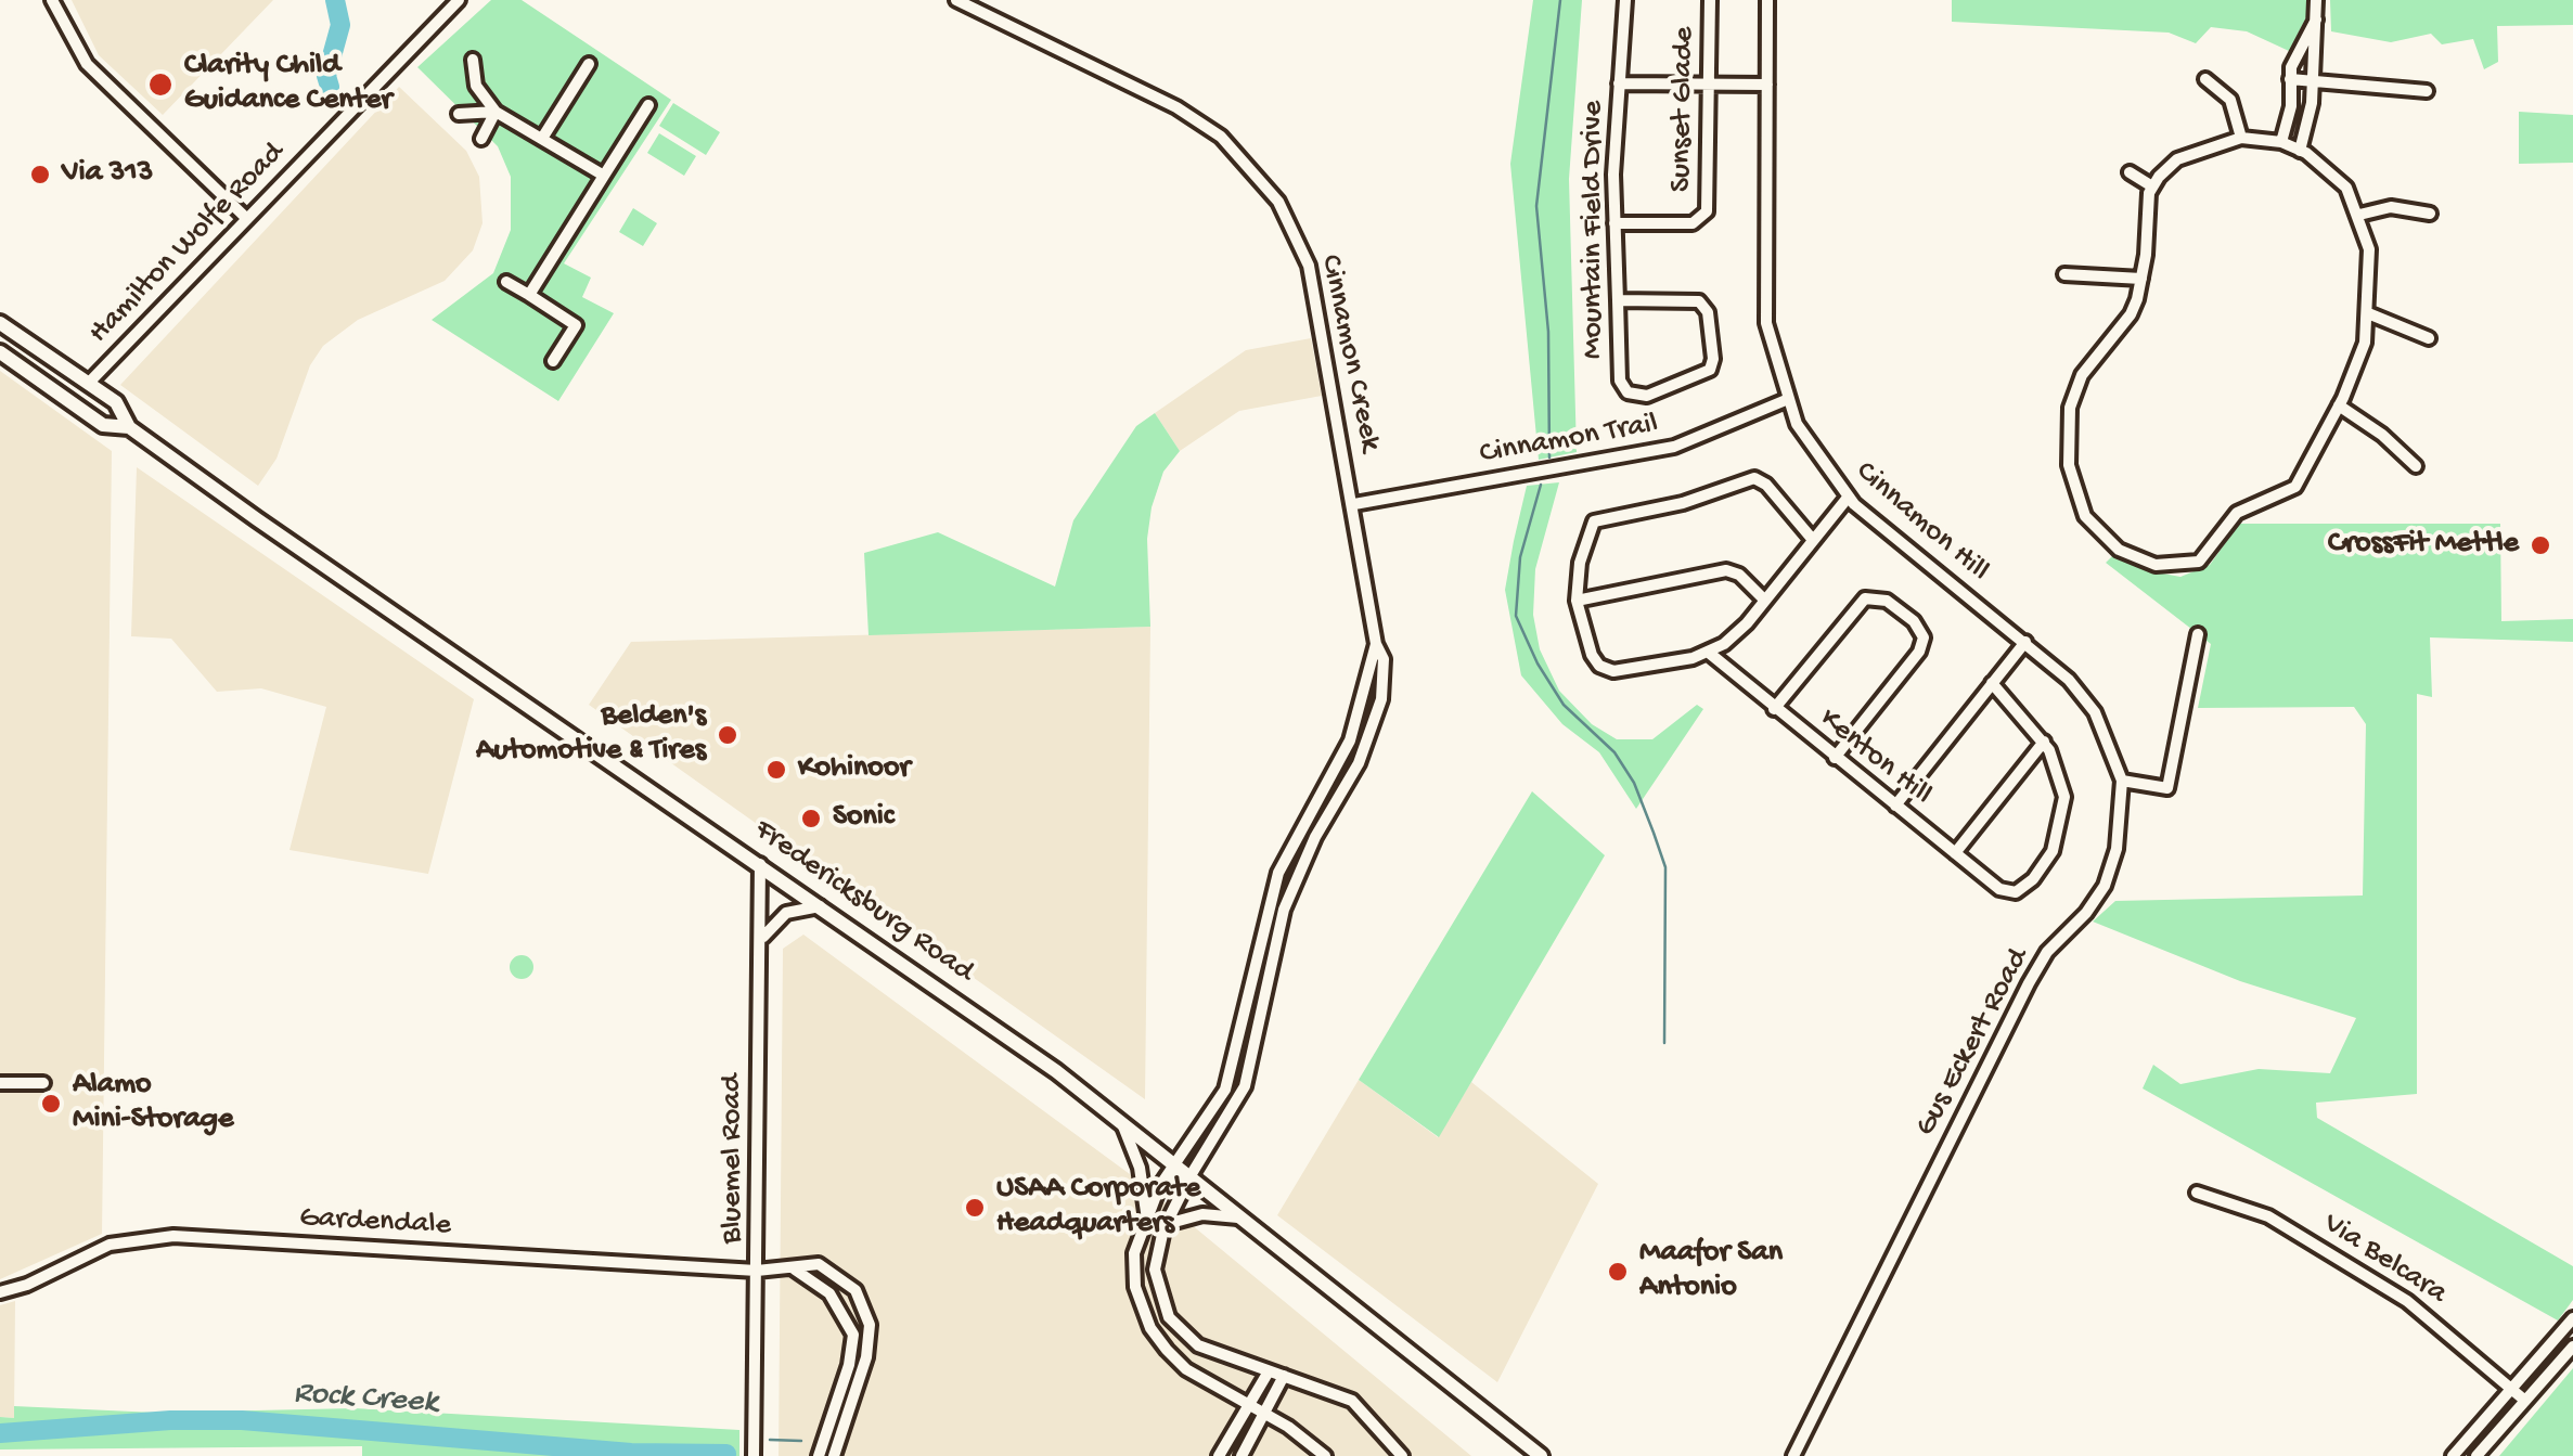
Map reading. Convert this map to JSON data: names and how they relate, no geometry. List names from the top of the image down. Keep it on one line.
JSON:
{"streets":{"main road":["Fredericksburg Road"],"street":["Sunset Glade","Mountain Field Drive","Hamilton Wolfe Road","Cinnamon Creek","Cinnamon Trail","Cinnamon Hill","Kenton Hill","Gus Eckert Road","Bluemel Road","Gardendale","Via Belcara"]},"crossings":[["Sunset Glade","Mountain Field Drive"],["Hamilton Wolfe Road","Fredericksburg Road"],["Cinnamon Creek","Cinnamon Trail"],["Cinnamon Creek","Fredericksburg Road"],["Cinnamon Trail","Cinnamon Hill"],["Cinnamon Hill","Gus Eckert Road"],["Fredericksburg Road","Bluemel Road"],["Bluemel Road","Gardendale"]],"water":["Rock Creek"],"places":["Clarity Child Guidance Center","Via 313","CrossFit Mettle","Belden's Automotive & Tires","Kohinoor","Sonic","Alamo Mini-Storage","USAA Corporate Headquarters","Maafor San Antonio"]}
